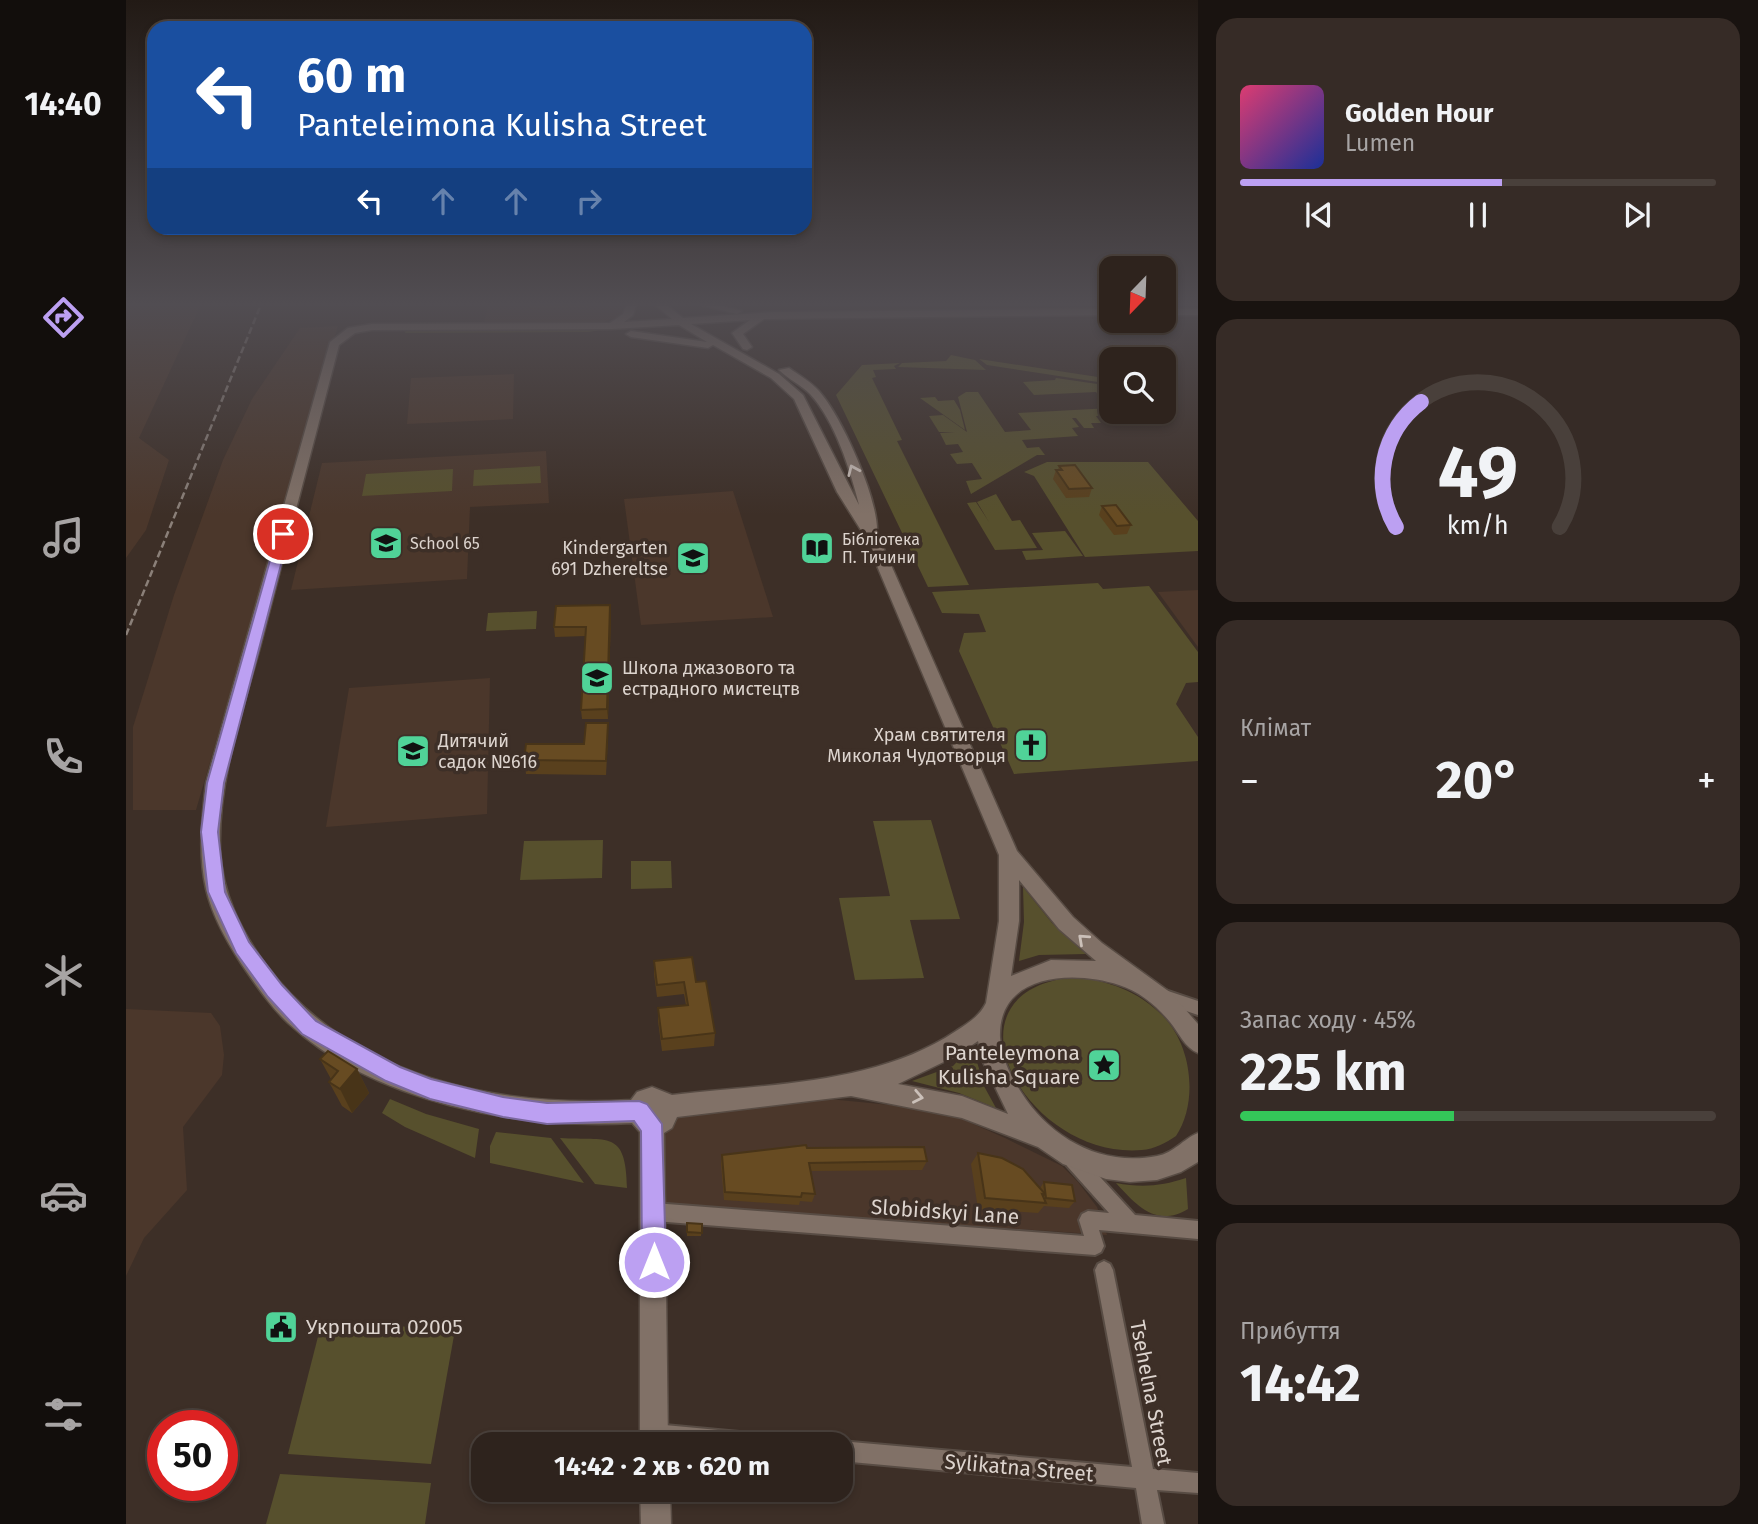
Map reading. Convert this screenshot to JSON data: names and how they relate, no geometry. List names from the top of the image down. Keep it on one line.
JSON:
{"streets":{"street":["Slobidskyi Lane","Tsehelna Street","Sylikatna Street"]},"crossings":[["Tsehelna Street","Sylikatna Street"]],"places":{"school or university":["School 65","Kindergarten 691 Dzhereltse","Школа джазового та естрадного мистецтв","Дитячий садок №616"],"library":["Бібліотека П. Тичини"],"church":["Храм святителя Миколая Чудотворця"],"place":["Panteleymona Kulisha Square"],"public building":["Укрпошта 02005"]},"north":"bottom left","page":{"tabs":"14:40","turn":["60 m","Panteleimona Kulisha Street"],"song":["Golden Hour","Lumen"],"tile":["Клімат",["Запас ходу · 45%","225 km"],["Прибуття","14:42"]],"heat":["−","20°","+"],"limit":"50","trip":"14:42 · 2 хв · 620 m","gauge":["49","km/h"]}}
